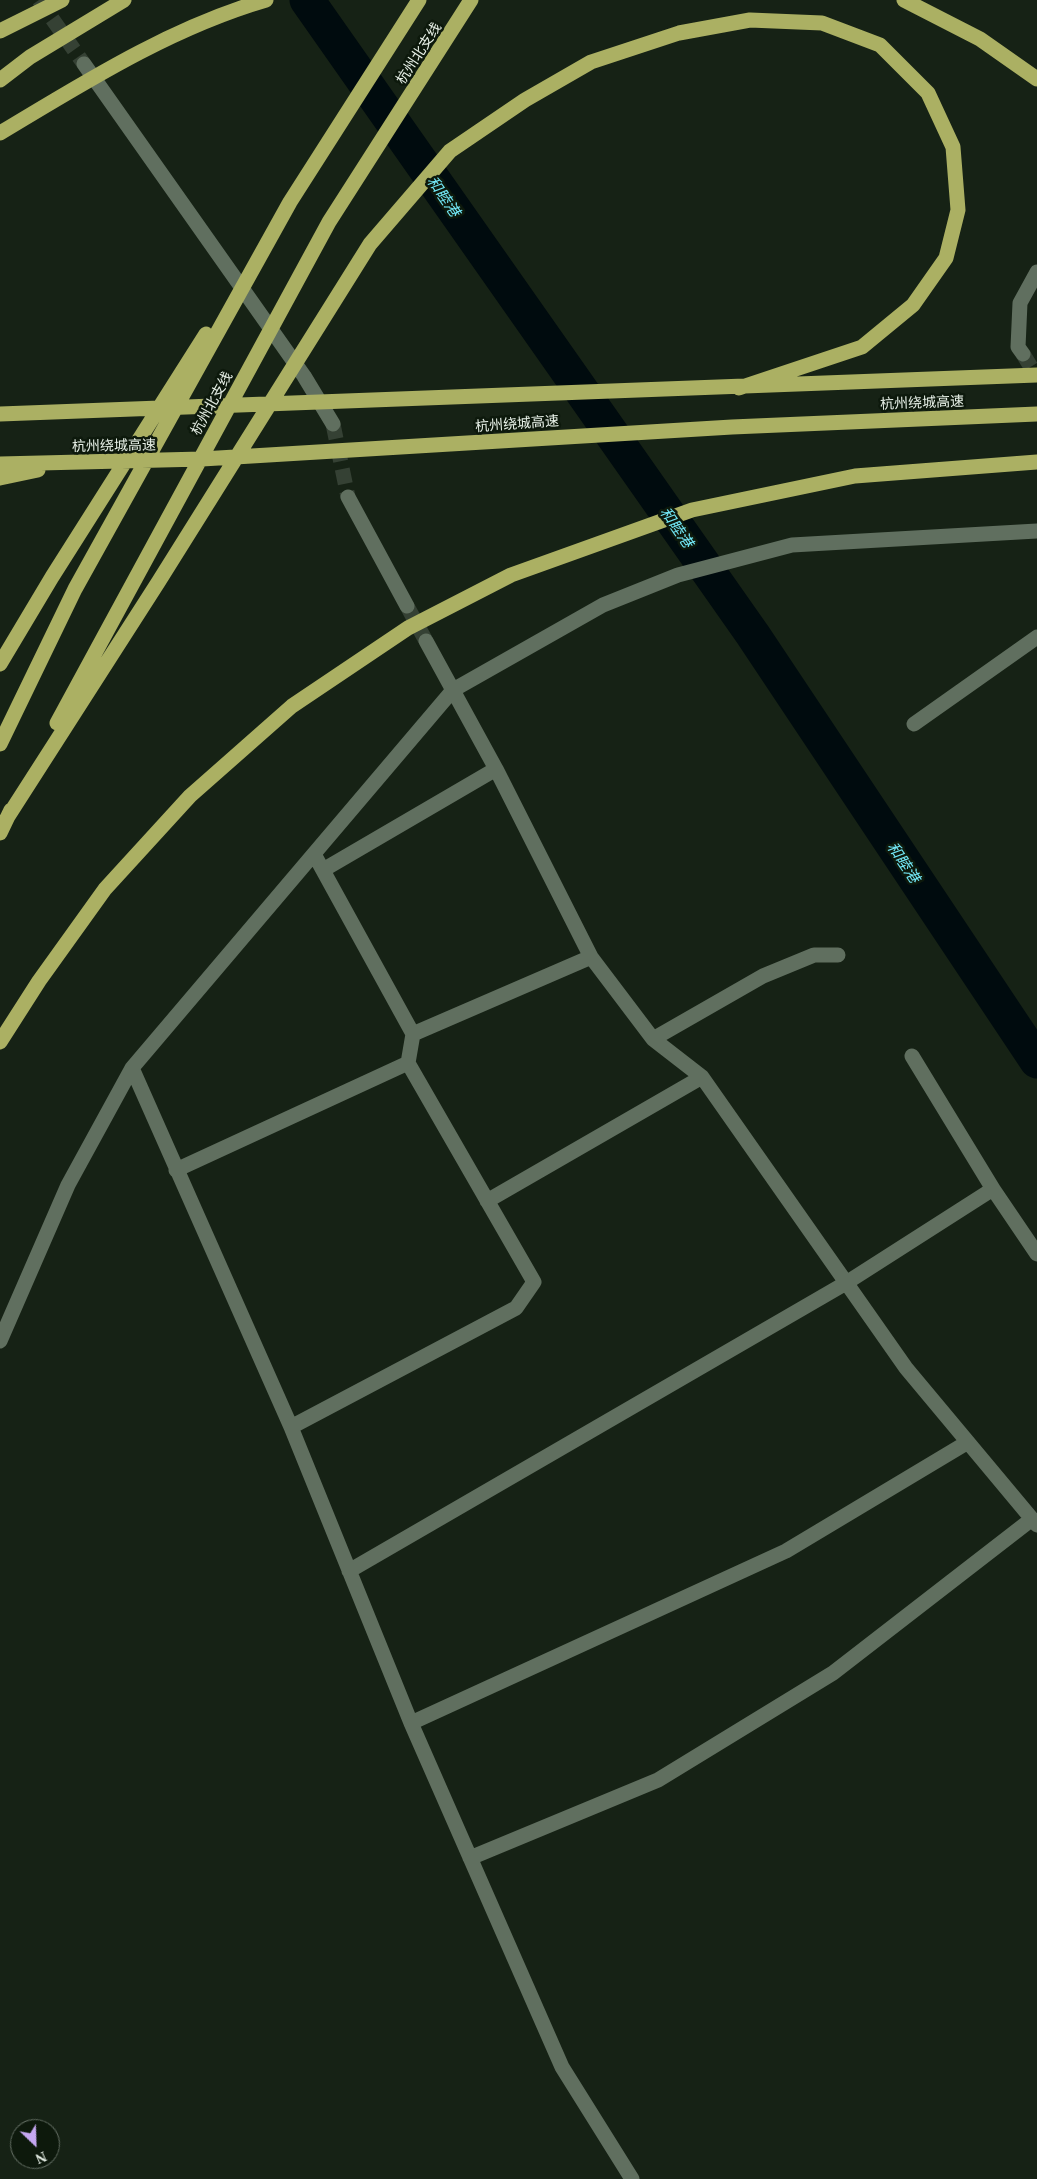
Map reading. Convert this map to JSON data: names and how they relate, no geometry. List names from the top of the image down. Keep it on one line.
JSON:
{"streets":{"highway":["杭州北支线","杭州绕城高速"]},"water":["和睦港"],"north":"bottom right"}
